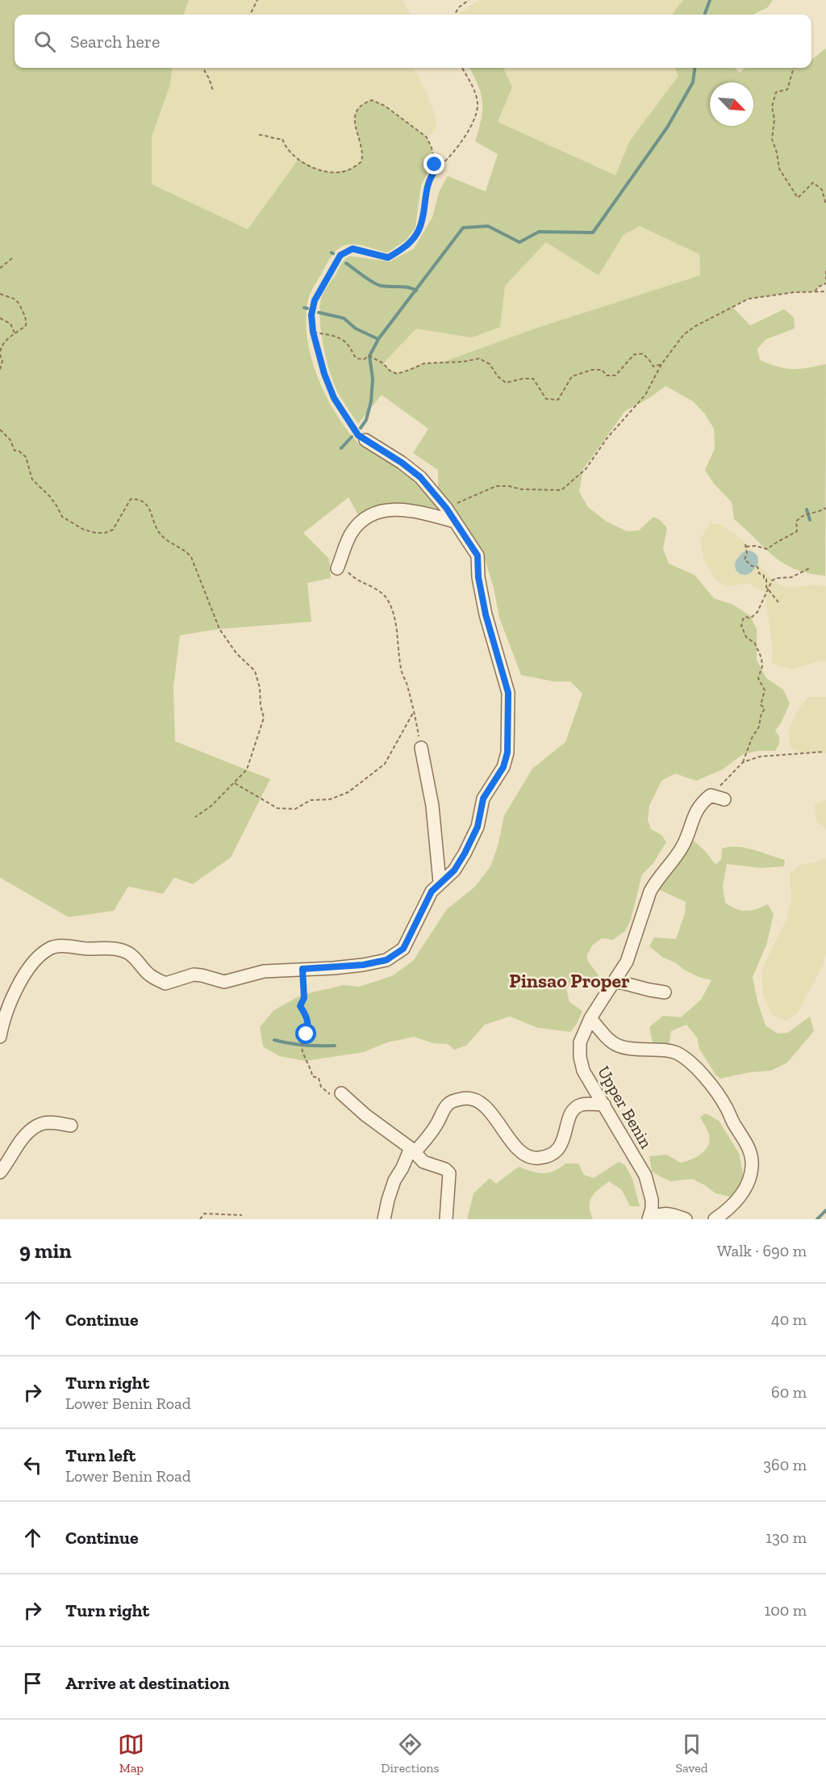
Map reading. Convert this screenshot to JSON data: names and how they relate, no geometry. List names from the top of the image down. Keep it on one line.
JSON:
{"streets":{"street":["Upper Benin"]},"districts":["Pinsao Proper"],"north":"bottom right","page":{"search":"Search here","heading":["9 min","Walk · 690 m"],"list":[["Continue","40 m"],["Turn right","Lower Benin Road","60 m"],["Turn left","Lower Benin Road","360 m"],["Continue","130 m"],["Turn right","100 m"],"Arrive at destination"],"nav":["Map","Directions","Saved"]}}
